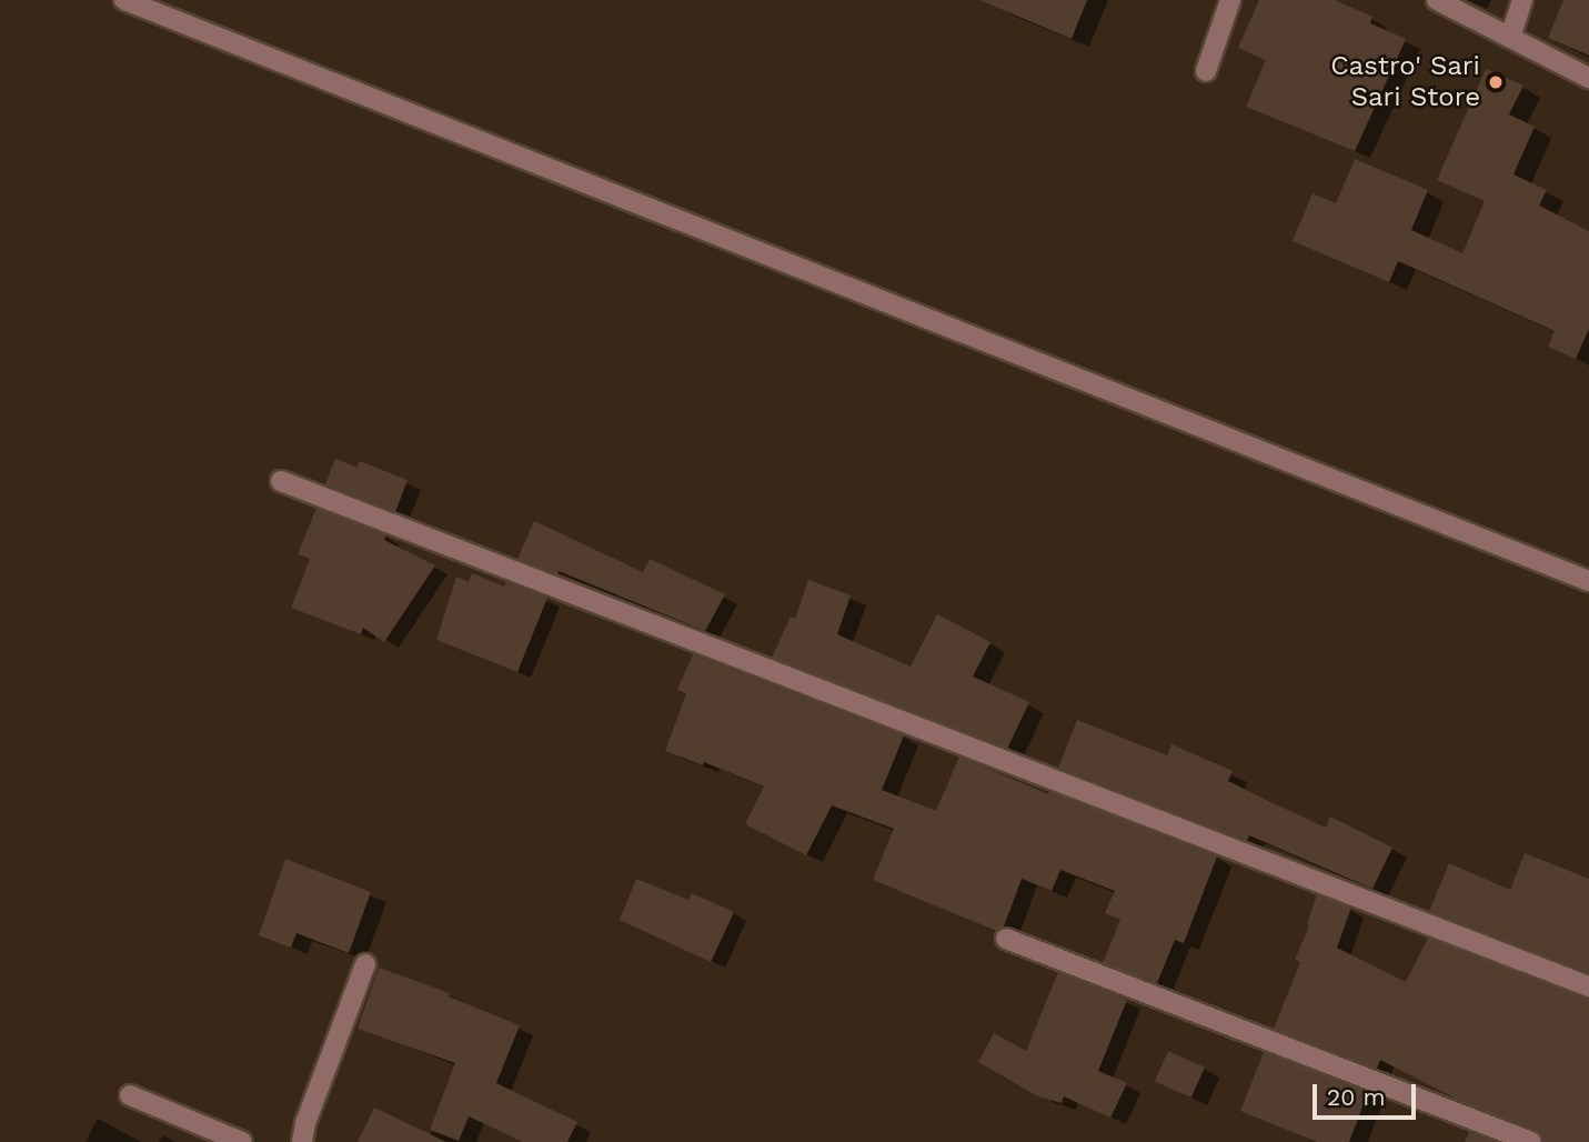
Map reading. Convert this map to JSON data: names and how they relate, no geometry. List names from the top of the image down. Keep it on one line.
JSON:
{"places":["Castro' Sari Sari Store"],"scale_bar":"20 m"}
